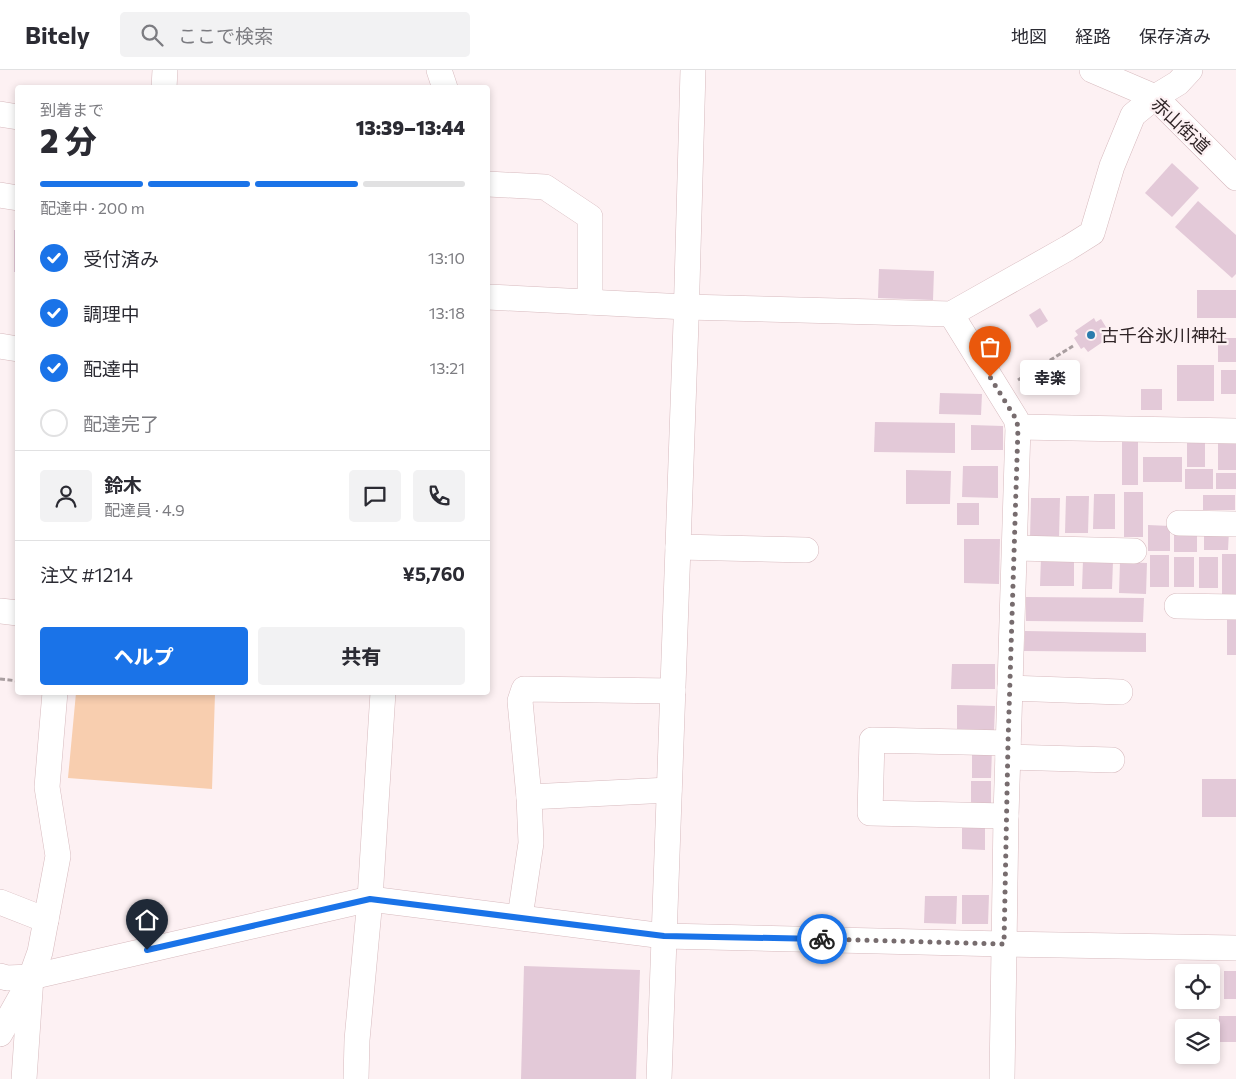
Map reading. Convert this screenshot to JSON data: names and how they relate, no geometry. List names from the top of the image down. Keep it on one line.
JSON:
{"streets":{"street":["赤山街道"]},"places":["古千谷氷川神社","幸楽"],"page":{"header":"Bitely","search":"ここで検索","nav":["地図","経路","保存済み"],"heading":["2 分","到着まで","13:39–13:44"],"panel":["鈴木","配達員 · 4.9","注文 #1214","¥5,760"],"bar":"配達中 · 200 m","list":[["受付済み","13:10"],["調理中","13:18"],["配達中","13:21"],"配達完了"],"bubble":"幸楽","buttons":["ヘルプ","共有"]}}
